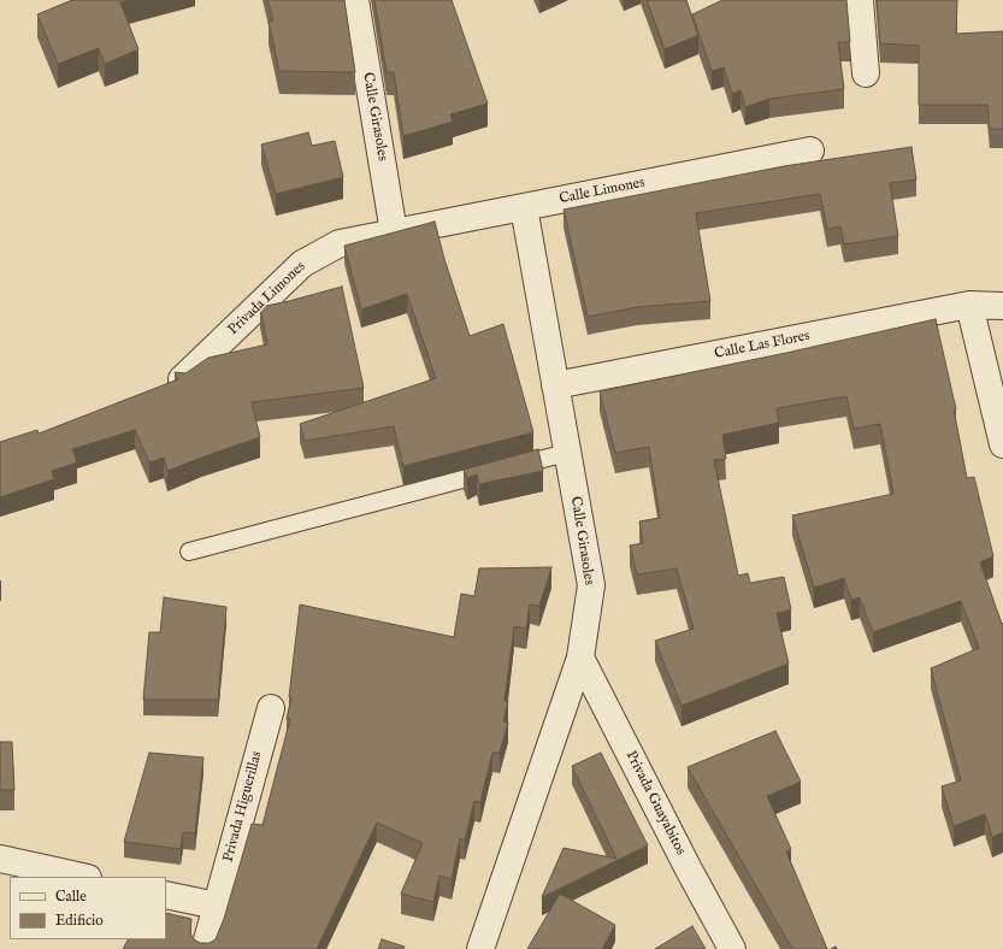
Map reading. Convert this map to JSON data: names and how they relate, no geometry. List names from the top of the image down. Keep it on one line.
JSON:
{"streets":{"street":["Calle Girasoles","Calle Limones","Privada Limones","Calle Las Flores","Privada Guayabitos","Privada Higuerillas"]},"crossings":[["Calle Girasoles","Calle Limones"],["Calle Girasoles","Privada Limones"],["Calle Girasoles","Calle Las Flores"],["Calle Girasoles","Privada Guayabitos"],["Calle Limones","Privada Limones"]],"legend":["Calle","Edificio"]}
